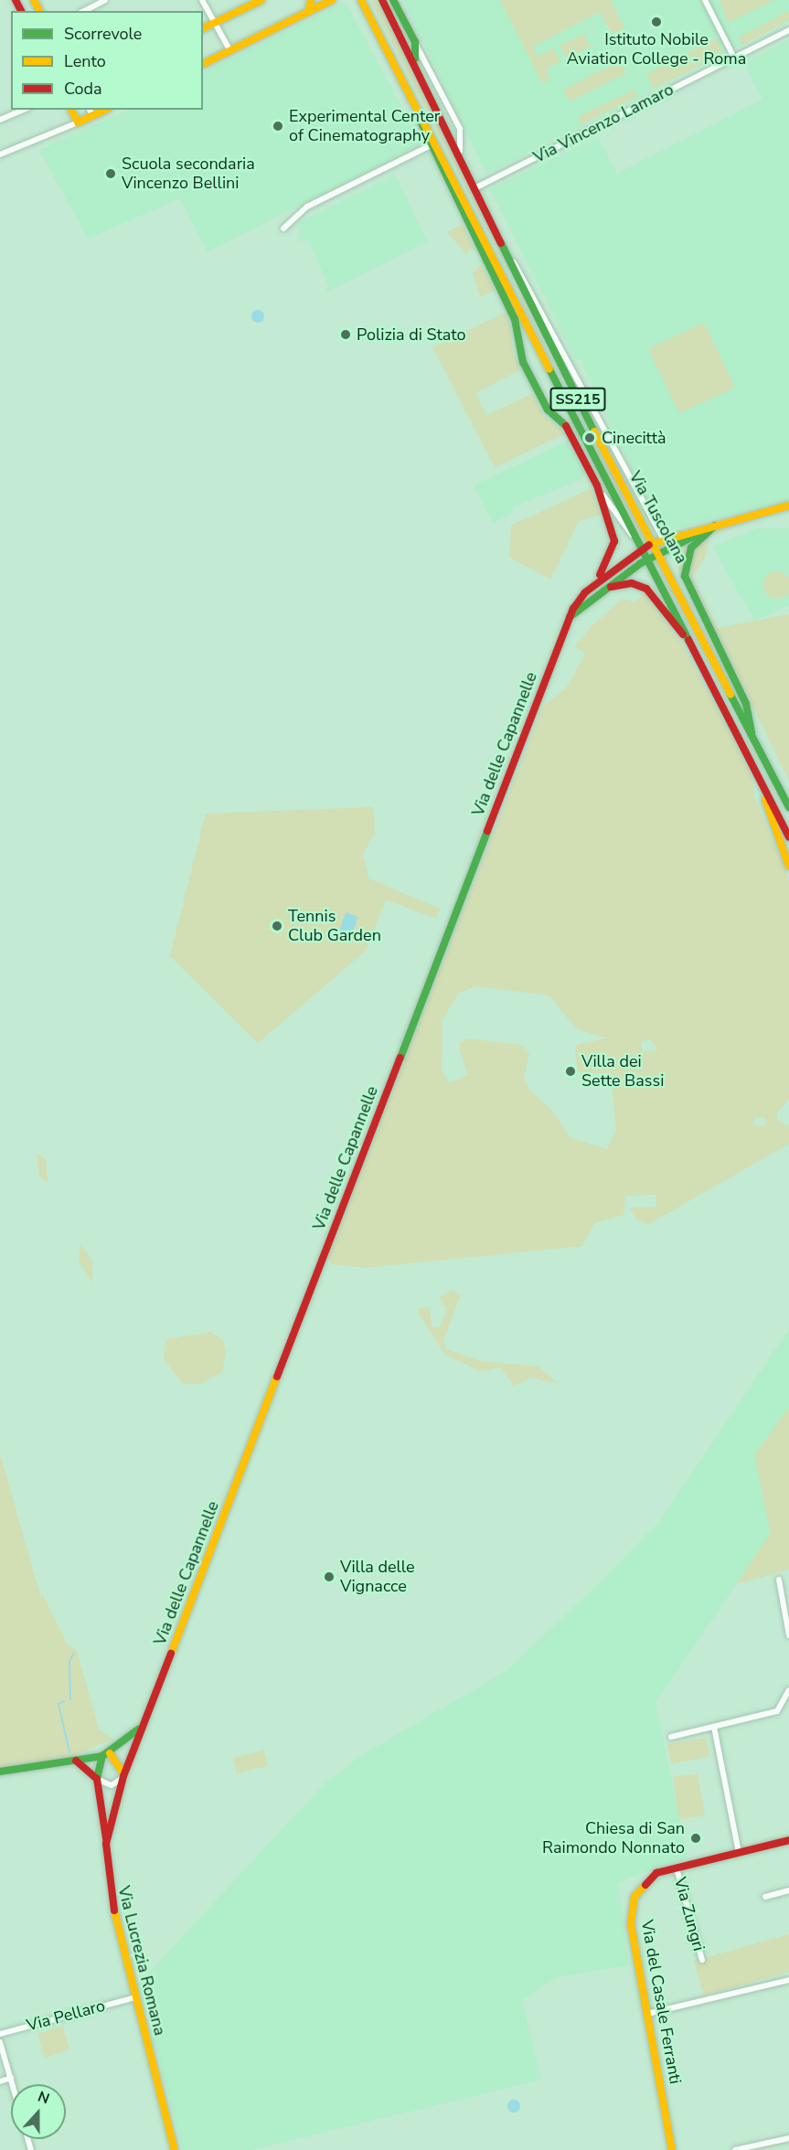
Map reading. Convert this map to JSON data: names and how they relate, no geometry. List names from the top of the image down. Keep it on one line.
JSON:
{"streets":{"street":["Via Vincenzo Lamaro","SS215","Via Tuscolana","Via delle Capannelle","Via Zungri","Via Lucrezia Romana","Via del Casale Ferranti","Via Pellaro"]},"crossings":[["Via Vincenzo Lamaro","Via Tuscolana"],["Via Tuscolana","Via delle Capannelle"],["Via delle Capannelle","Via Lucrezia Romana"],["Via Zungri","Via del Casale Ferranti"],["Via Lucrezia Romana","Via Pellaro"]],"places":["Istituto Nobile Aviation College - Roma","Experimental Center of Cinematography","Scuola secondaria Vincenzo Bellini","Polizia di Stato","Cinecittà","Tennis Club Garden","Villa dei Sette Bassi","Villa delle Vignacce","Chiesa di San Raimondo Nonnato"],"legend":["Scorrevole","Lento","Coda"],"north":"top"}
